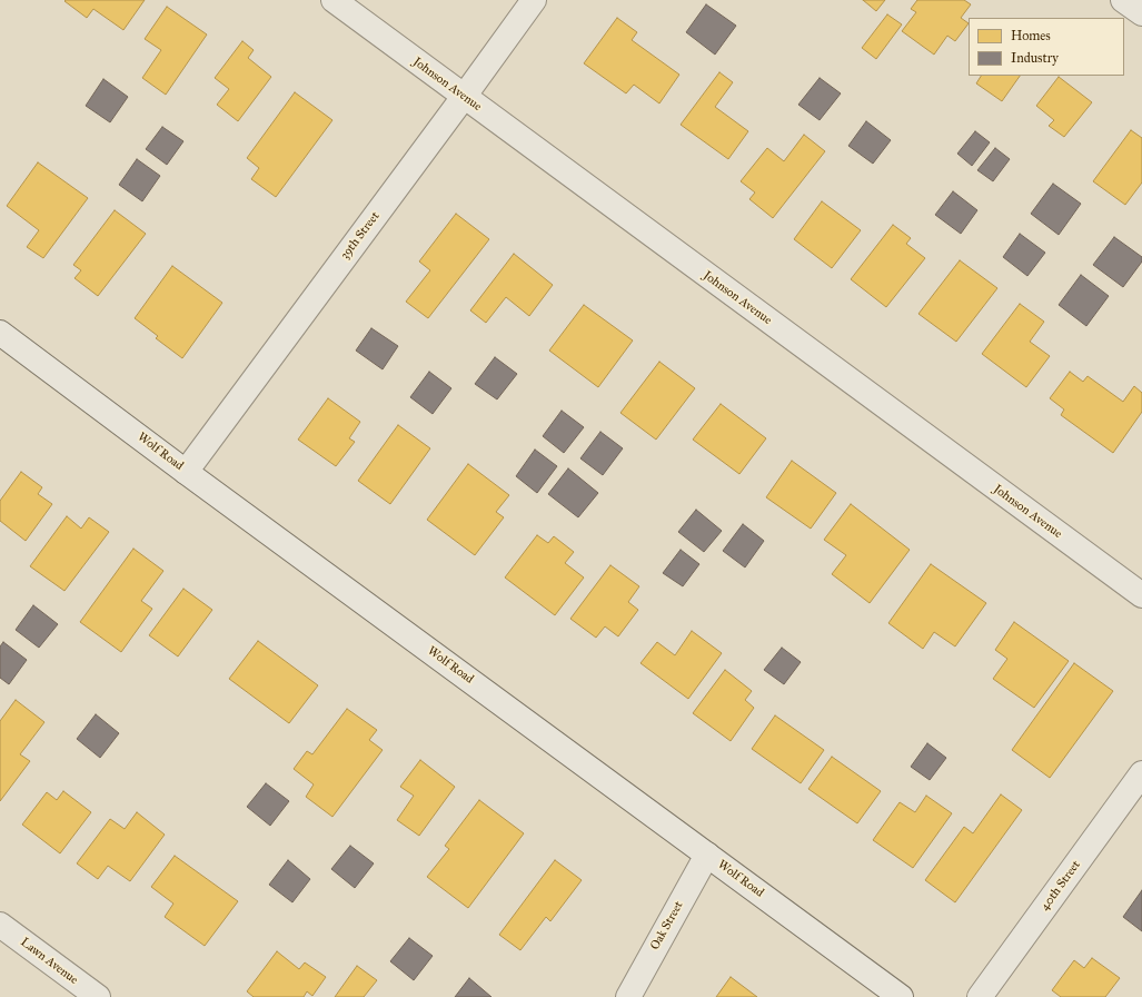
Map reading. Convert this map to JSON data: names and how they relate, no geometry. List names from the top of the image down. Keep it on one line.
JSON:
{"streets":{"street":["Johnson Avenue","39th Street","Wolf Road","40th Street","Oak Street","Lawn Avenue"]},"crossings":[["Johnson Avenue","39th Street"],["39th Street","Wolf Road"],["Wolf Road","Oak Street"]],"legend":["Homes","Industry"]}
